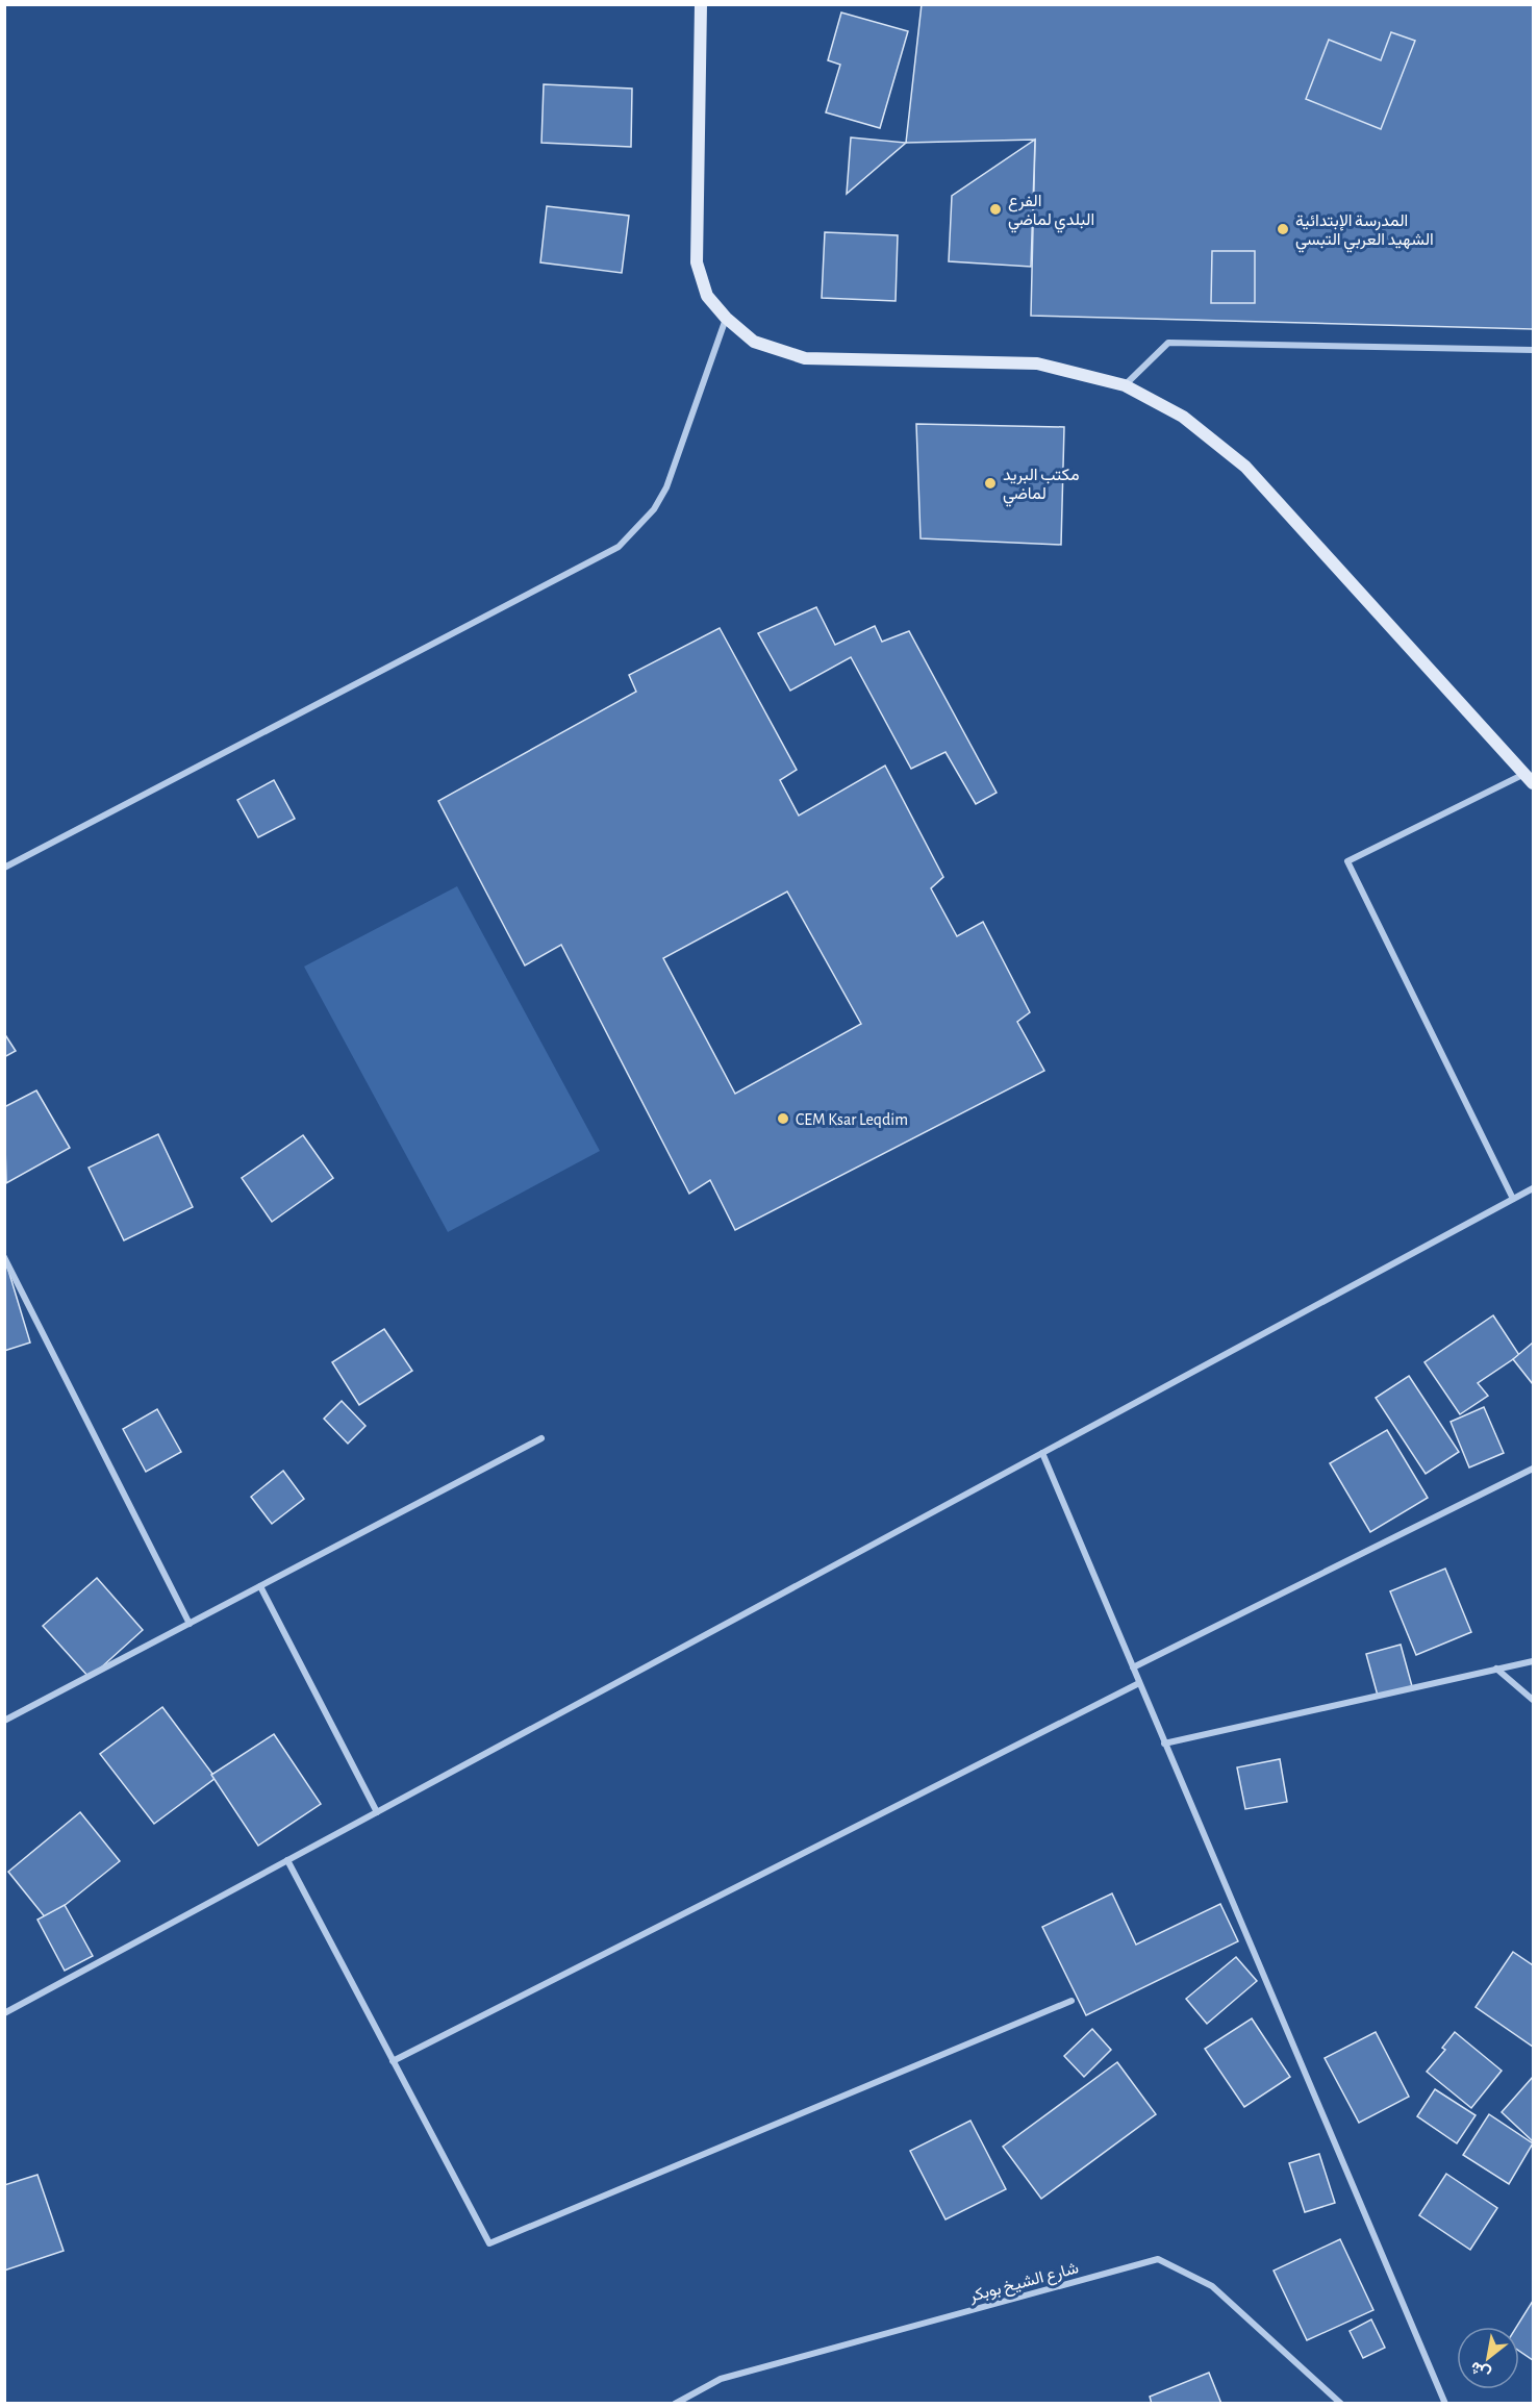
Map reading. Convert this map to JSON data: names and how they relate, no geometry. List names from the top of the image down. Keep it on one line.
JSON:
{"streets":{"street":["شارع الشيخ بوبكر"]},"places":["الفرع البلدي لماضي","المدرسة الإبتدائية الشهيد العربي التبسي","مكتب البريد لماضي","CEM Ksar Leqdim"],"north":"bottom left"}
